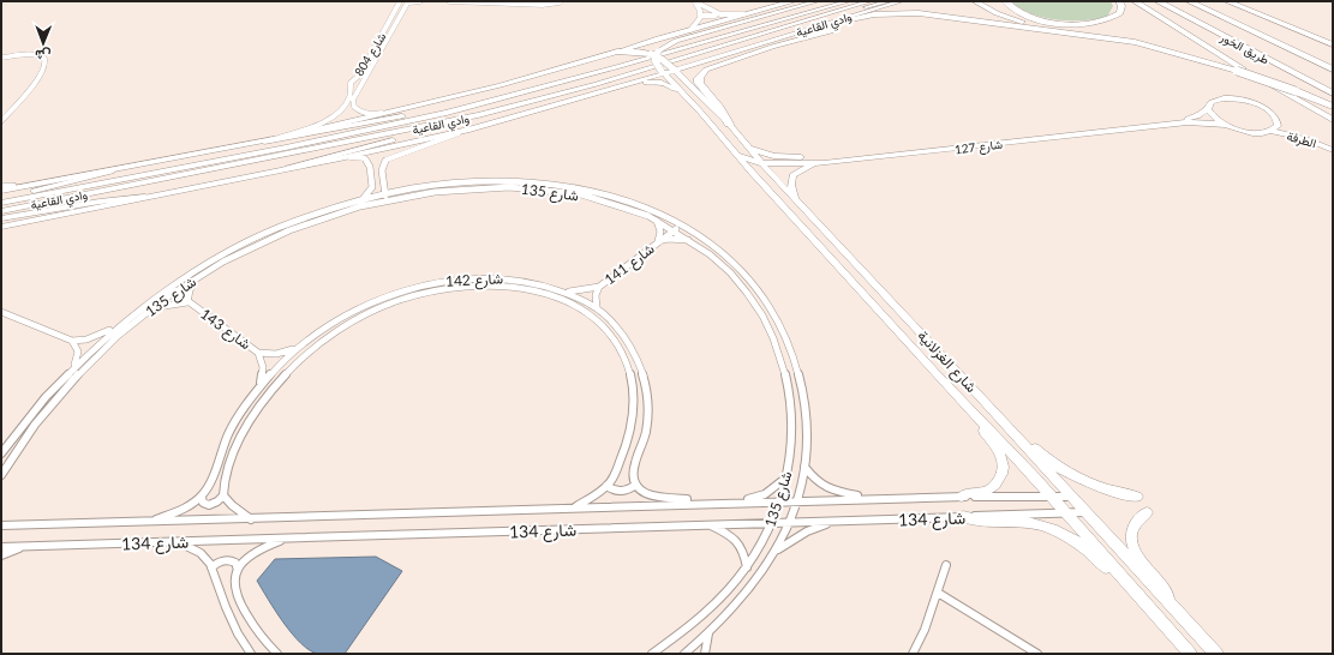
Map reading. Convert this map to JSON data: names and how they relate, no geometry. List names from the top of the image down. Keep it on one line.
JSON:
{"streets":{"highway":["طريق الخور"],"street":["وادي القاعية","شارع 804","الطرفة","شارع 127","شارع 135","شارع 141","شارع 142","شارع 143","شارع الغزلانية","شارع 134"]},"crossings":[["وادي القاعية","شارع 804"],["وادي القاعية","شارع 135"],["وادي القاعية","شارع الغزلانية"],["الطرفة","شارع 127"],["شارع 127","شارع الغزلانية"],["شارع 135","شارع 141"],["شارع 135","شارع 143"],["شارع 135","شارع 134"],["شارع 141","شارع 142"],["شارع 142","شارع 143"],["شارع 142","شارع 134"],["شارع الغزلانية","شارع 134"]],"north":"bottom"}
